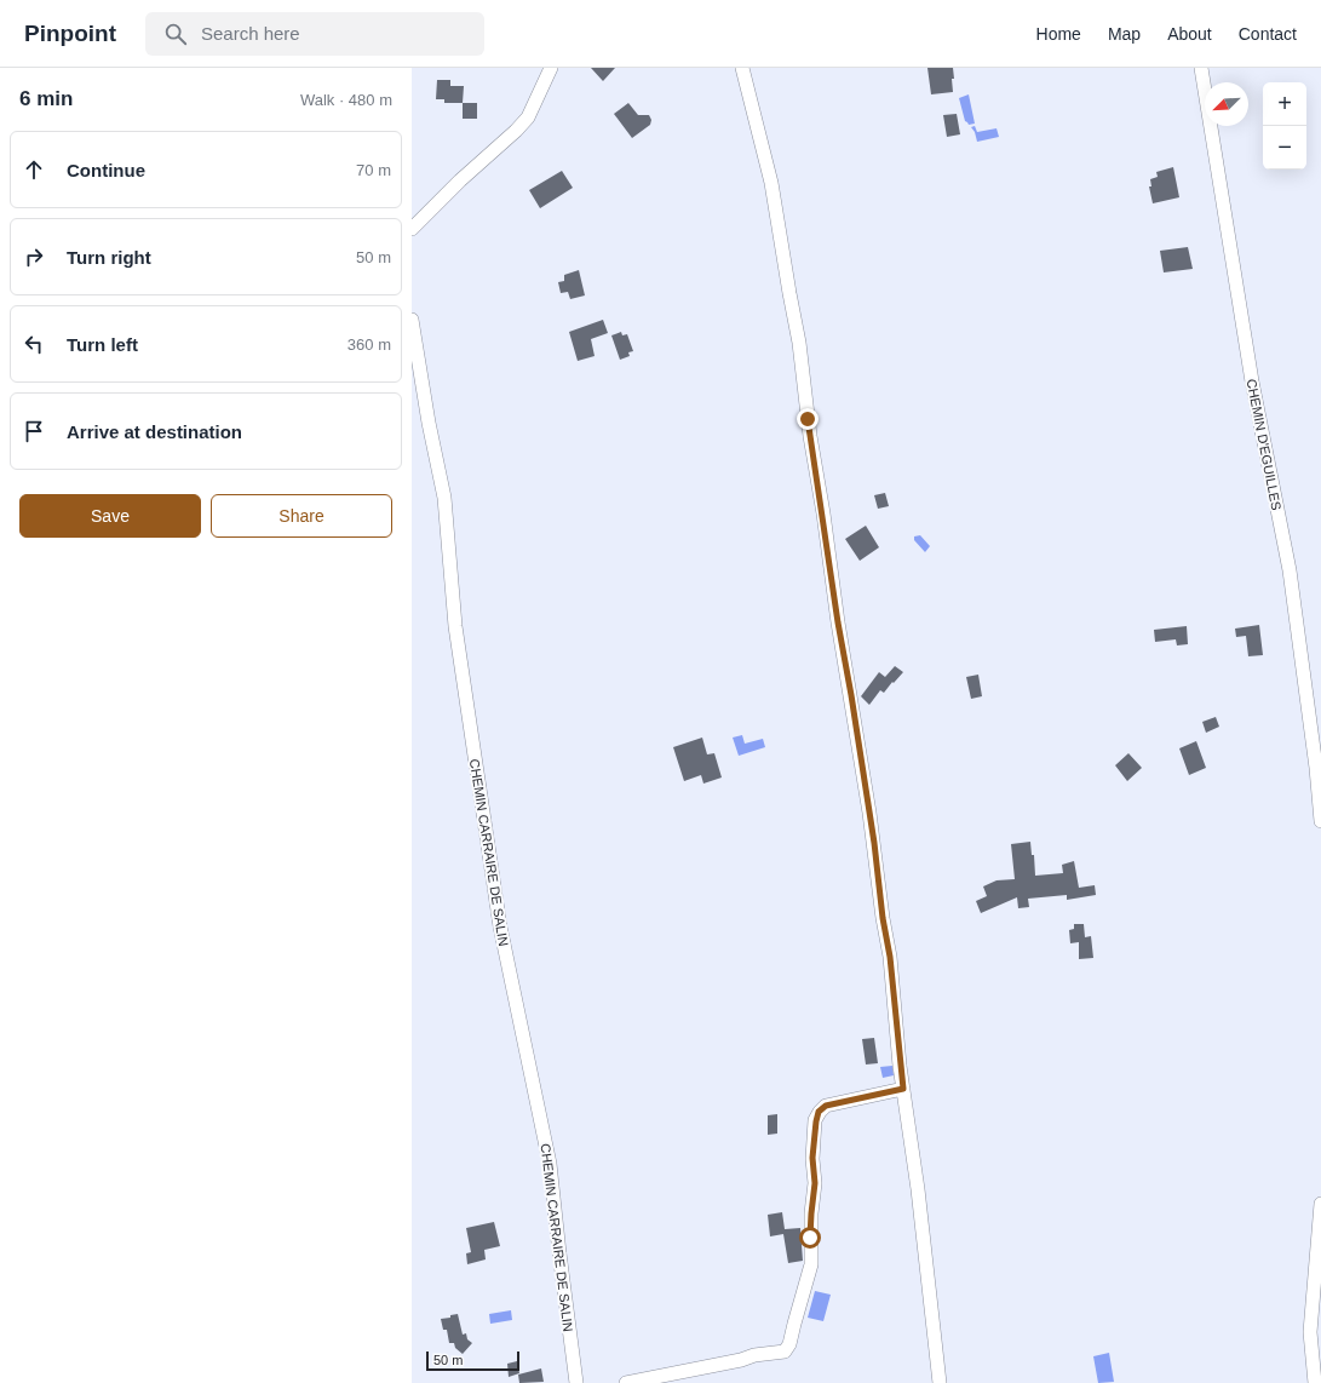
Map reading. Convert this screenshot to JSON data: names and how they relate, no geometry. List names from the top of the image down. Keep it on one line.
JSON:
{"streets":{"street":["CHEMIN D'EGUILLES","CHEMIN CARRAIRE DE SALIN"]},"scale_bar":"50 m","north":"bottom left","page":{"header":"Pinpoint","search":"Search here","nav":["Home","Map","About","Contact"],"heading":["6 min","Walk · 480 m"],"map_buttons":["+","−"],"list":[["Continue","70 m"],["Turn right","50 m"],["Turn left","360 m"],"Arrive at destination"],"buttons":["Save","Share"],"scale":"50 m"}}
